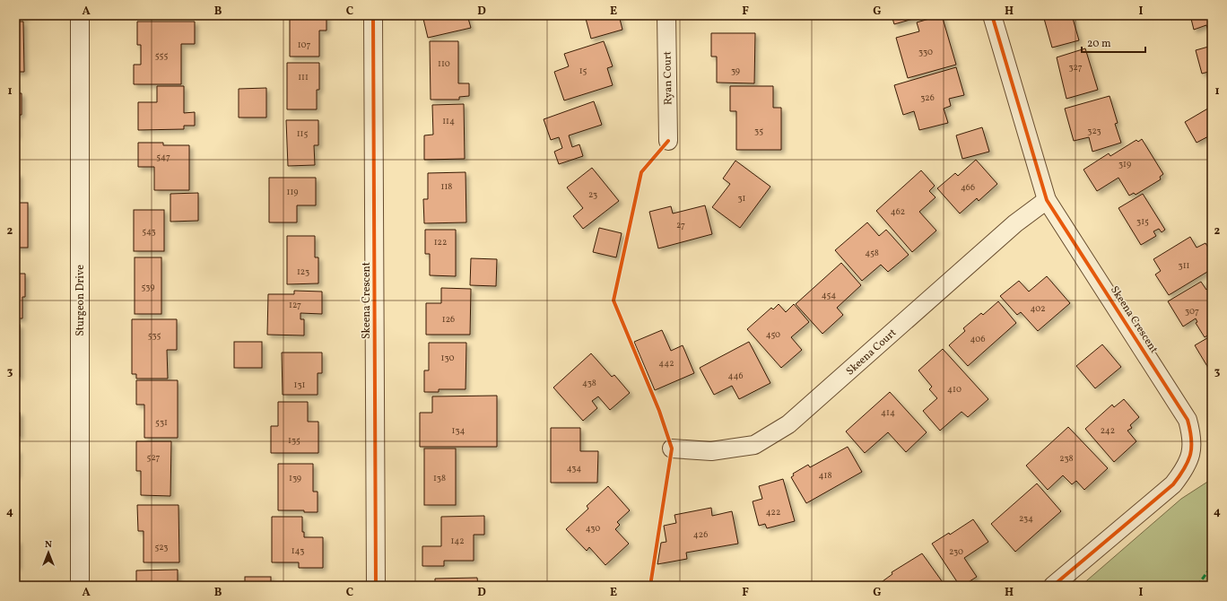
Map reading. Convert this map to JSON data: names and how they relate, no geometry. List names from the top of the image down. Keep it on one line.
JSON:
{"streets":{"street":["Ryan Court","Sturgeon Drive","Skeena Crescent","Skeena Court"]},"crossings":[["Skeena Crescent","Skeena Court"]],"house_numbers":["107","330","555","110","327","15","39","111","326","114","35","323","115","547","319","118","466","119","23","31","462","315","27","543","122","458","311","123","539","454","127","402","307","126","450","535","406","130","442","446","438","131","410","414","531","134","242","135","527","238","434","418","139","138","422","234","430","426","142","523","143","230"],"scale_bar":"20 m","north":"top","grid":{"columns":["A","B","C","D","E","F","G","H","I"],"rows":["1","2","3","4"]}}
